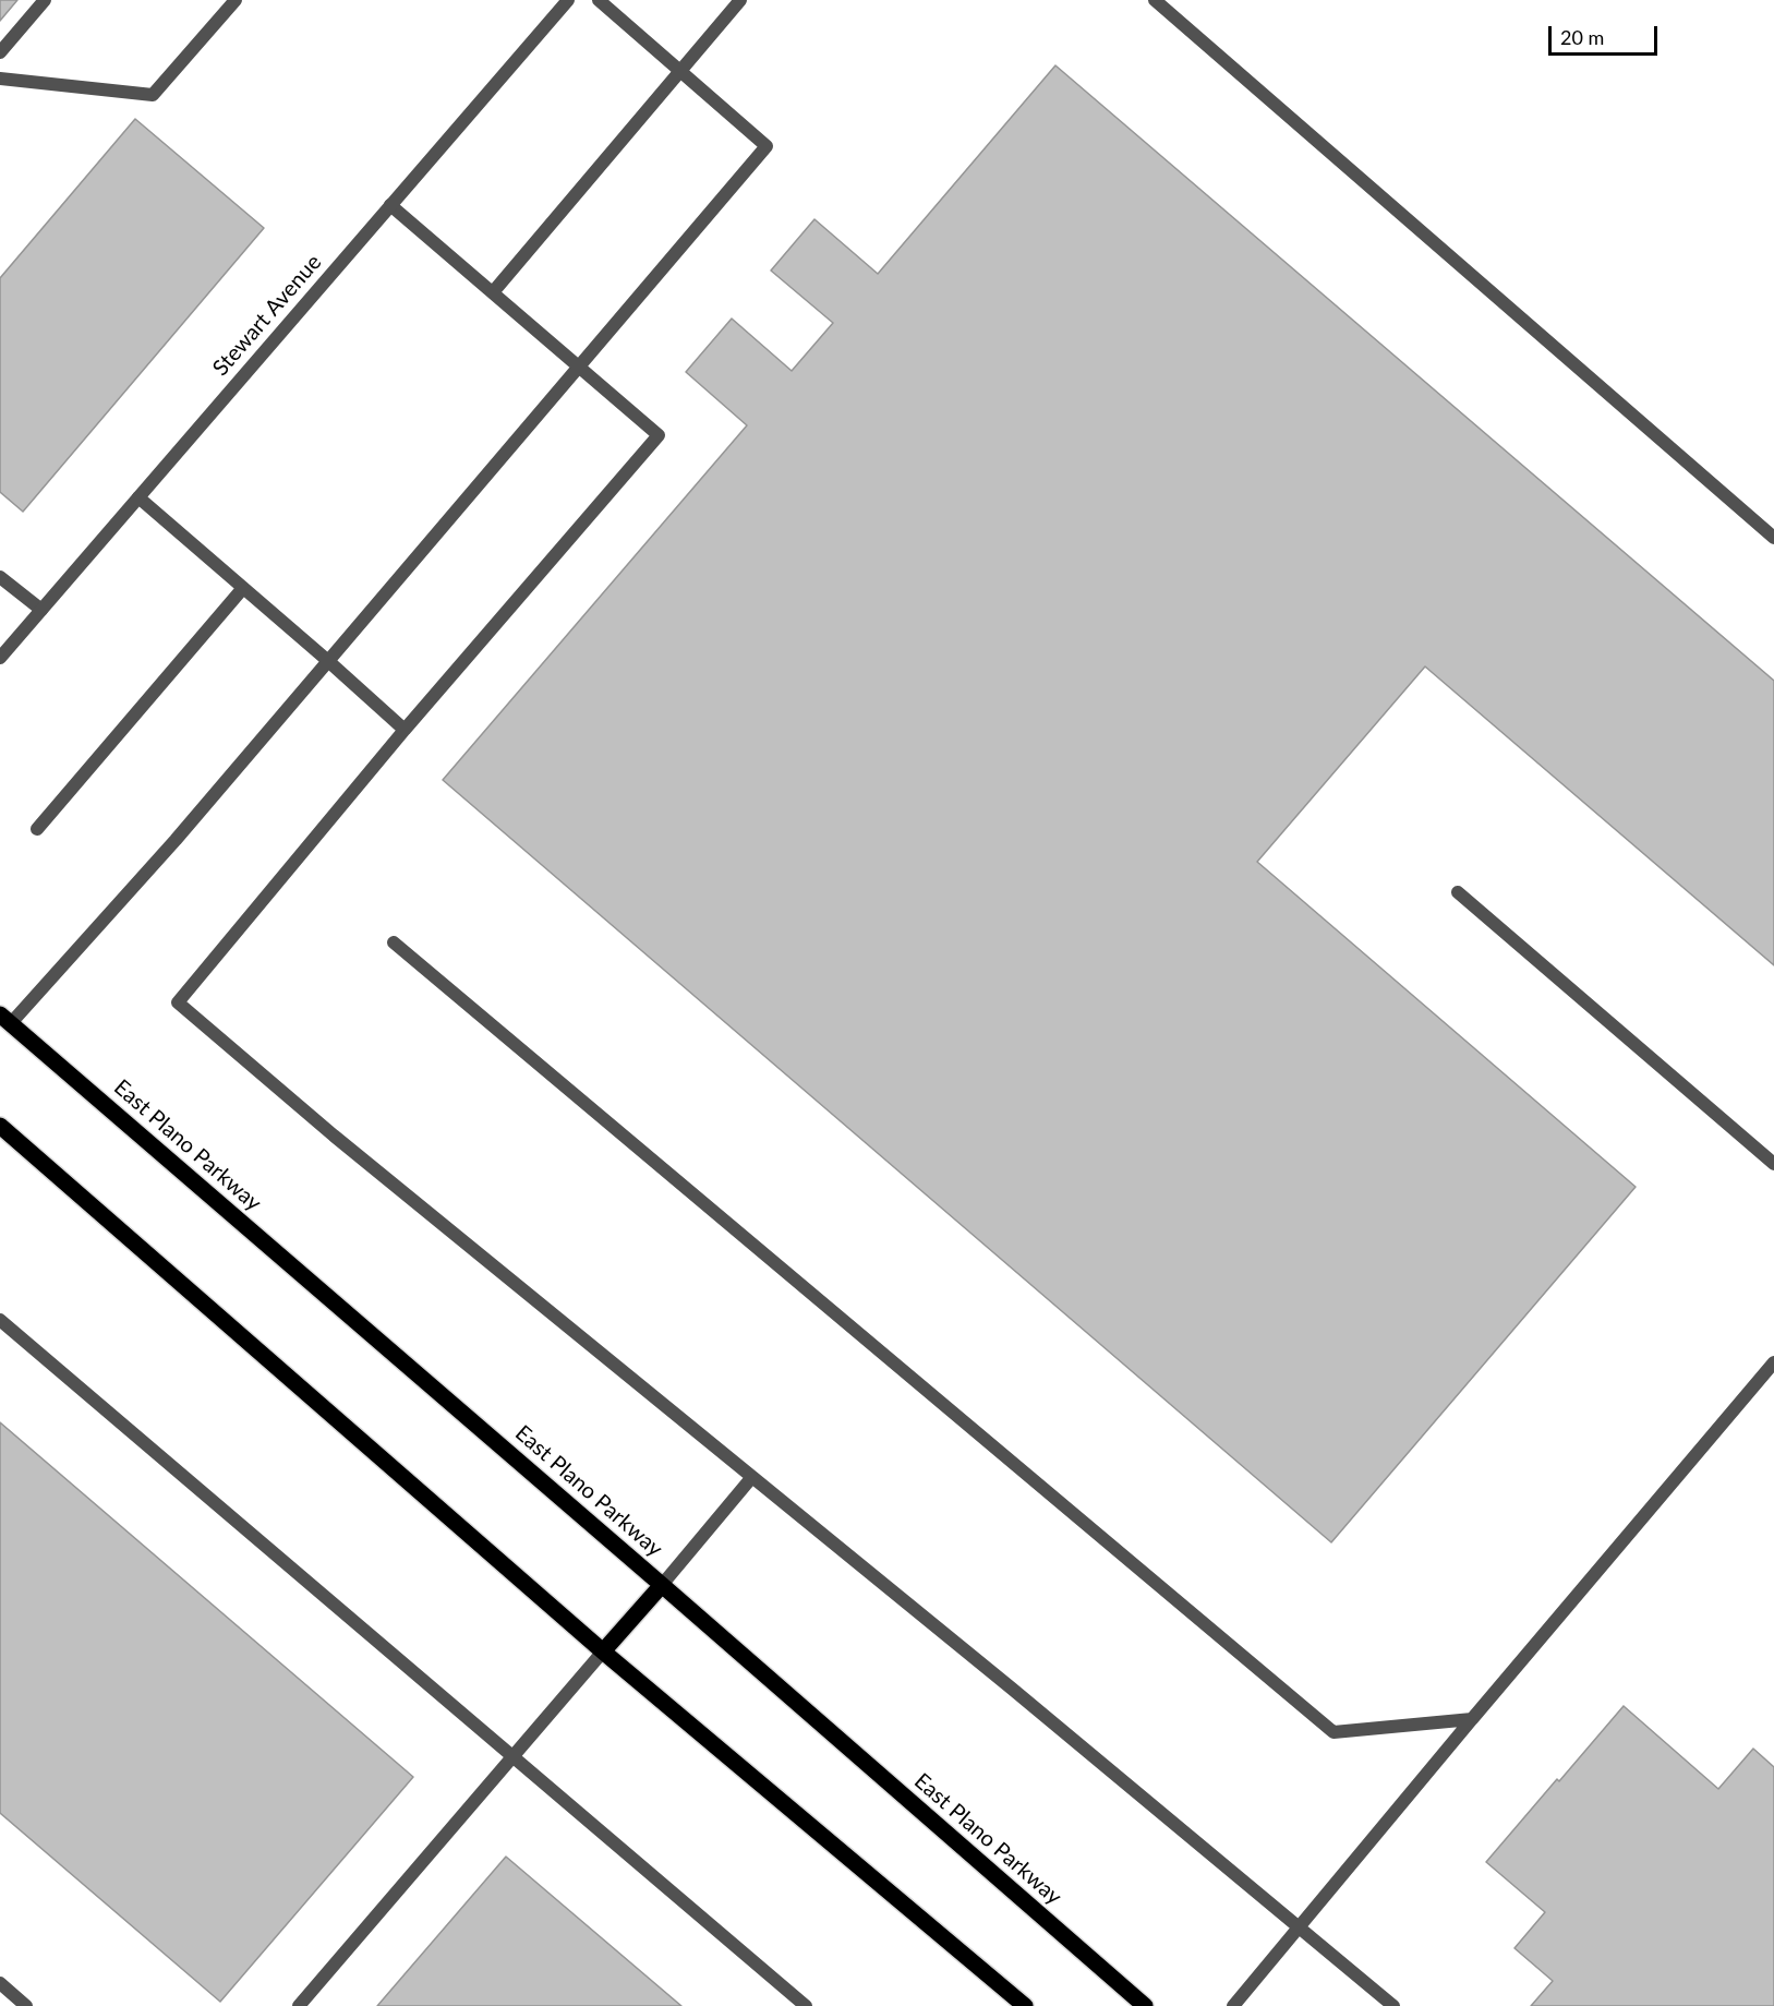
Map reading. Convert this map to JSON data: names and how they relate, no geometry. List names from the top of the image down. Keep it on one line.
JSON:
{"streets":{"main road":["East Plano Parkway"],"street":["Stewart Avenue"]},"scale_bar":"20 m"}
